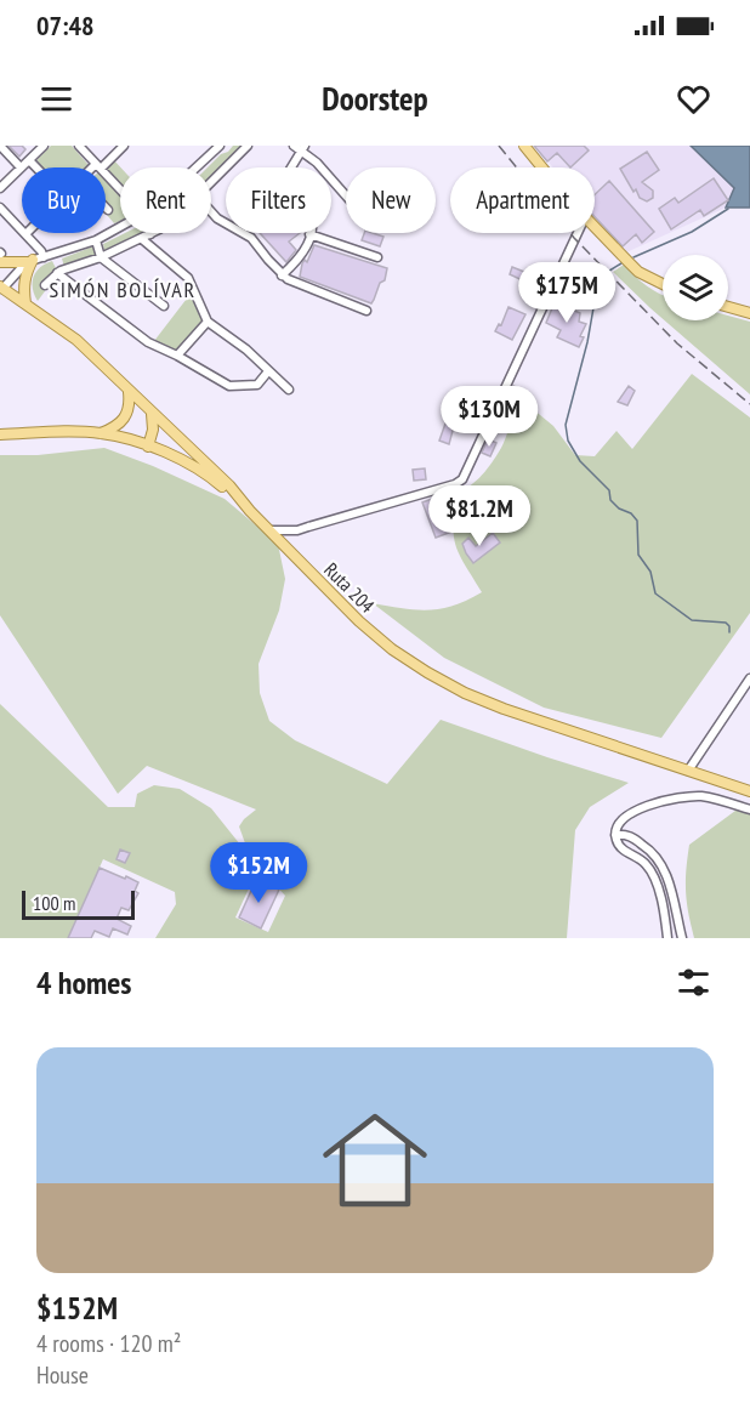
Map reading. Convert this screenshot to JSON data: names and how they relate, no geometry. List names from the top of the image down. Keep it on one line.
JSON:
{"streets":{"main road":["Ruta 204"]},"districts":["SIMÓN BOLÍVAR"],"scale_bar":"100 m","page":{"status":"07:48","header":"Doorstep","chip":["Buy","Rent","Filters","New","Apartment"],"price":["$175M","$130M","$81.2M","$152M"],"scale":"100 m","heading":"4 homes","list":[{"name":"$152M","note":"4 rooms · 120 m² · House"}]}}
